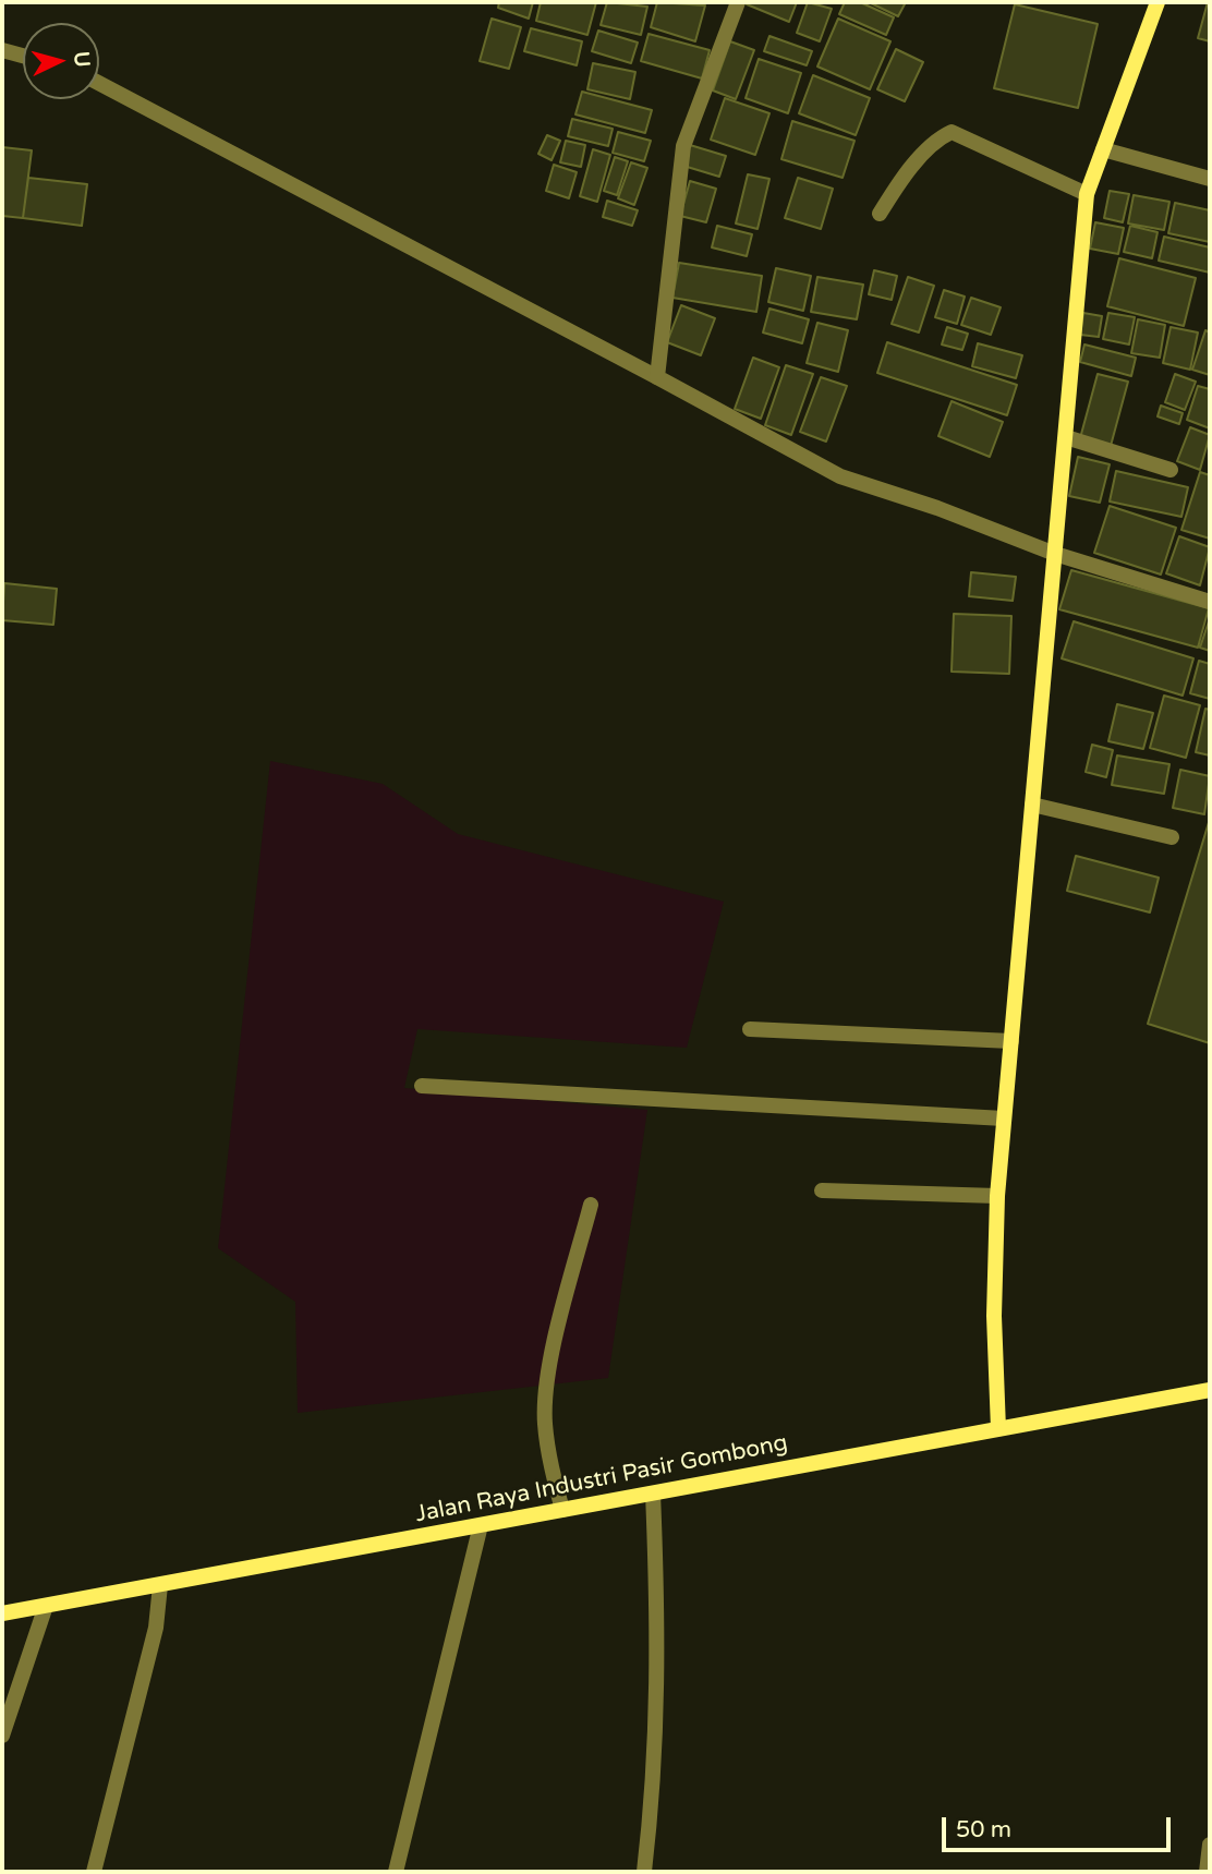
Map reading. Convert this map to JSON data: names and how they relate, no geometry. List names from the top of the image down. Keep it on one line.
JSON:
{"streets":{"main road":["Jalan Raya Industri Pasir Gombong"]},"scale_bar":"50 m","north":"right"}
